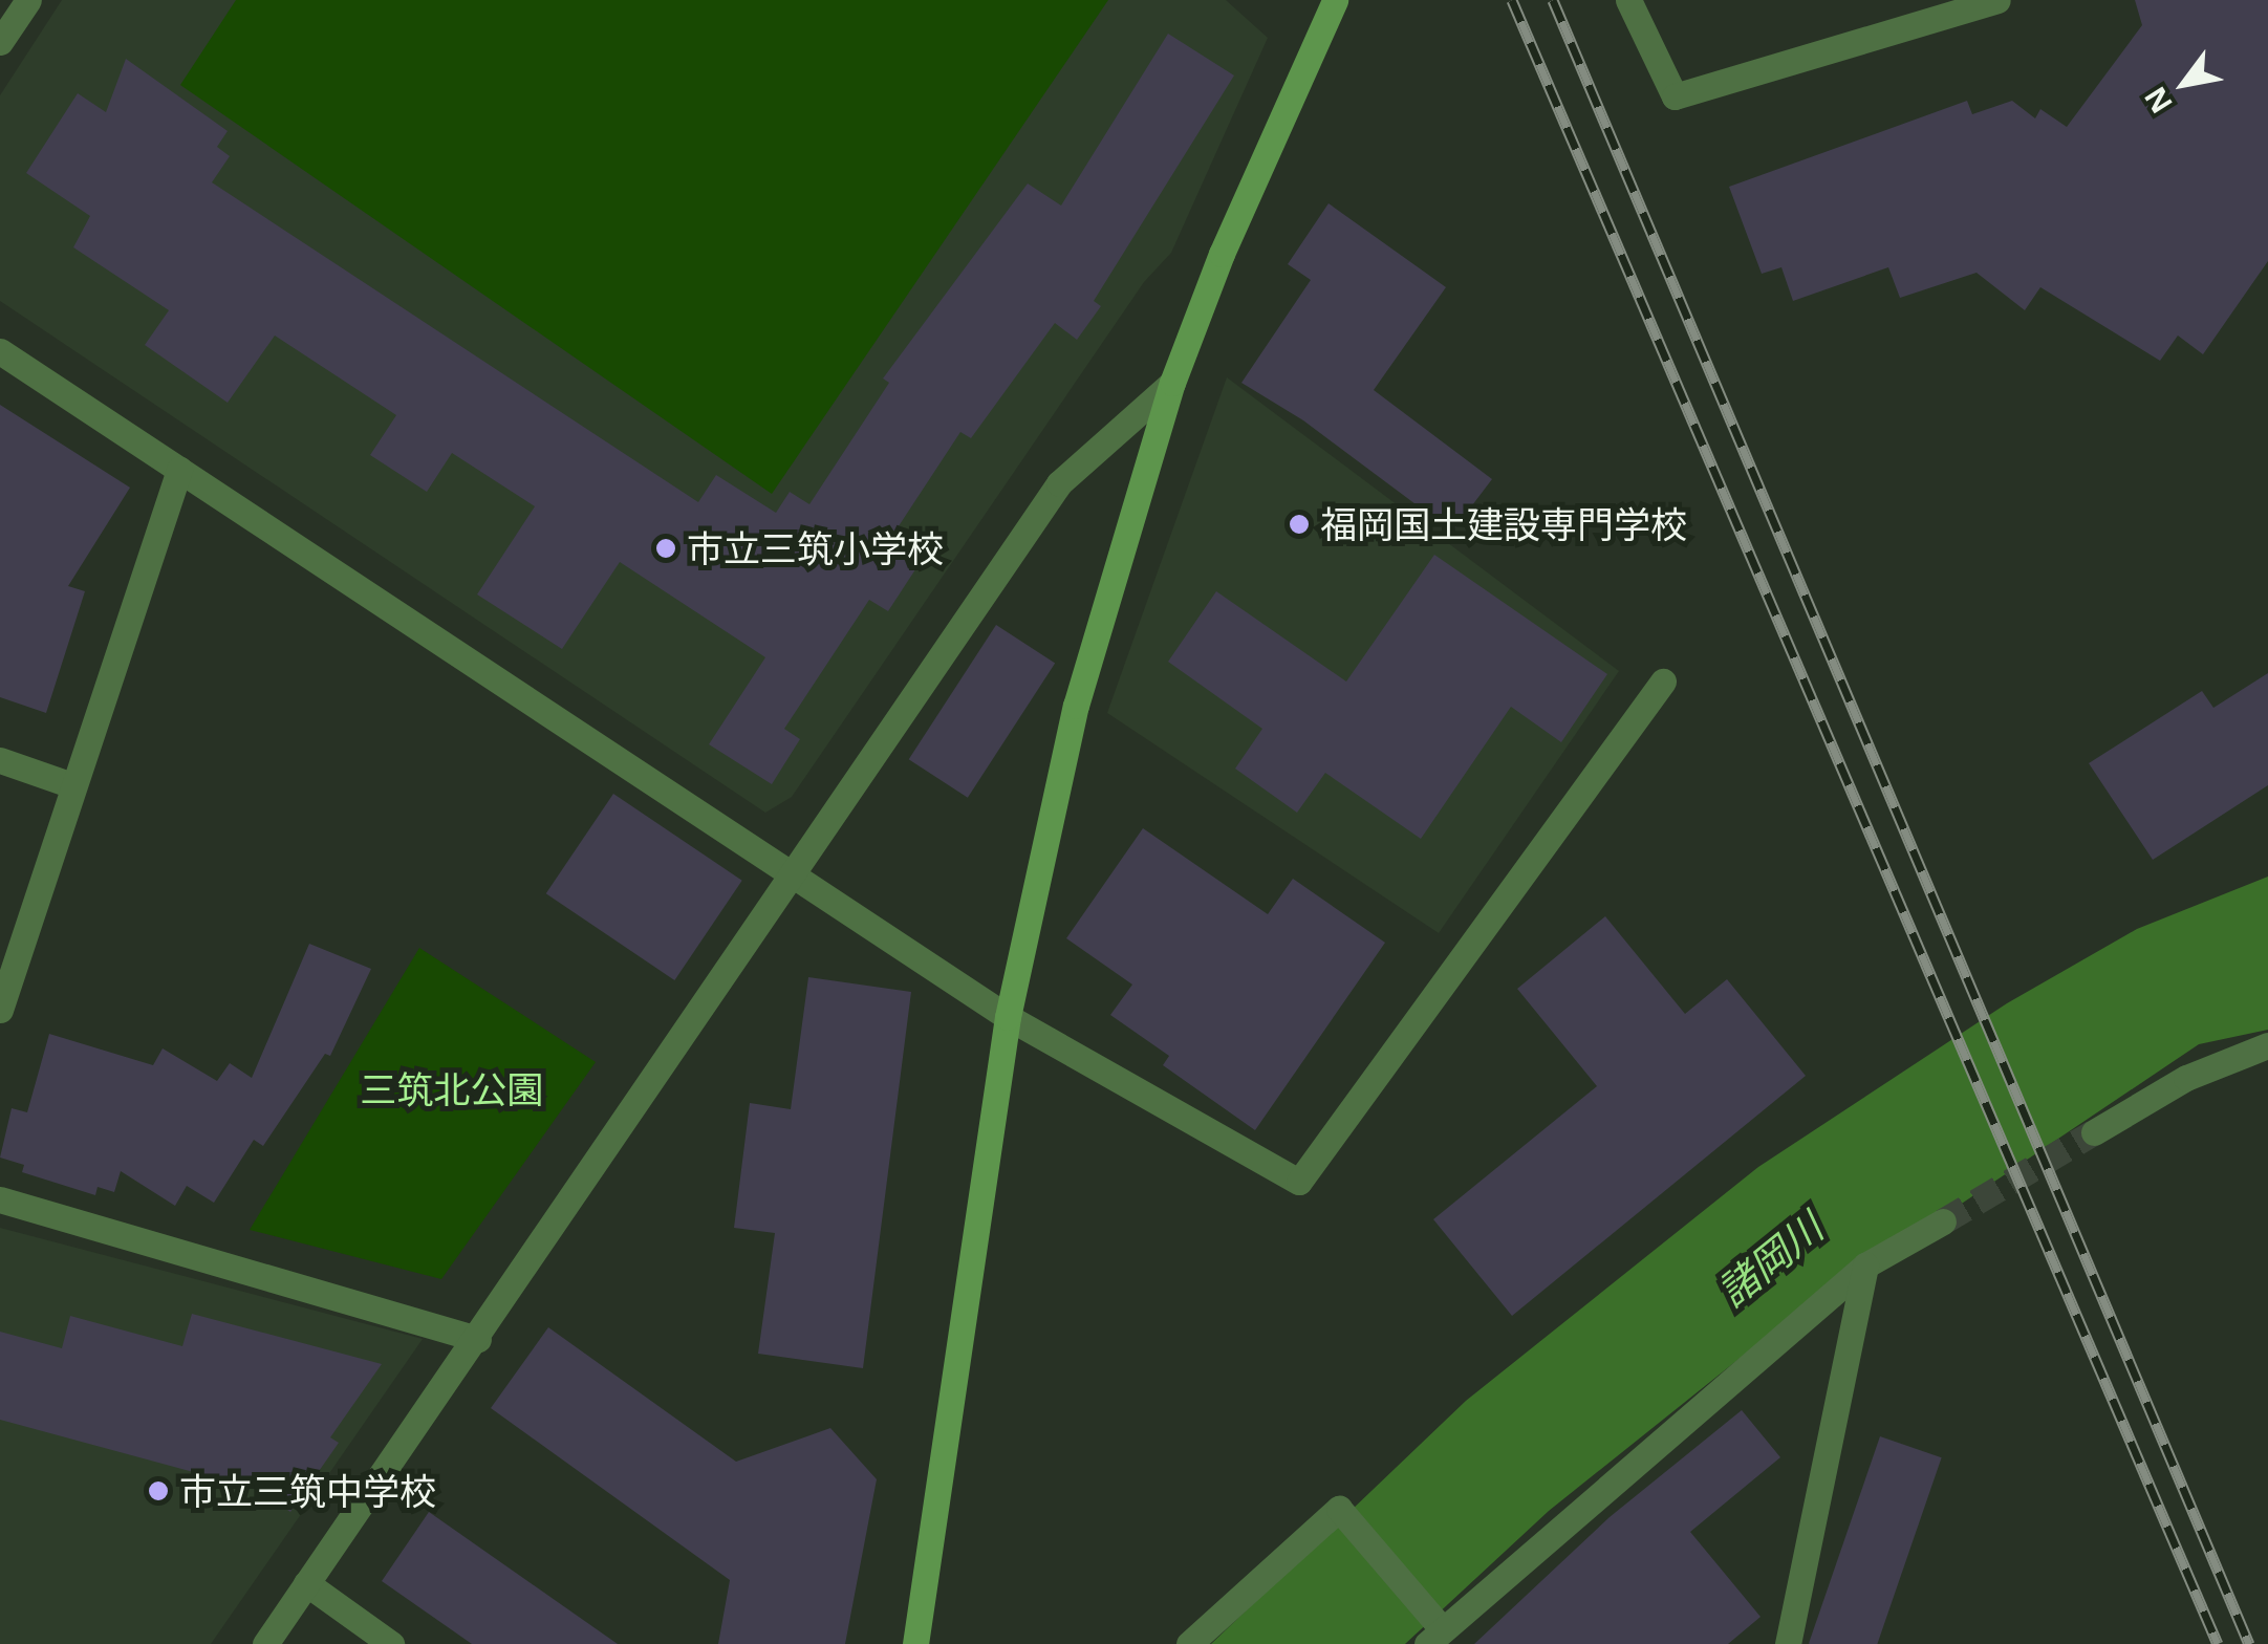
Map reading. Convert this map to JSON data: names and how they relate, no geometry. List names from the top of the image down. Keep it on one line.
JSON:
{"water":["諸岡川"],"parks":["三筑北公園"],"places":["福岡国土建設専門学校","市立三筑小学校","市立三筑中学校"],"north":"bottom left"}
